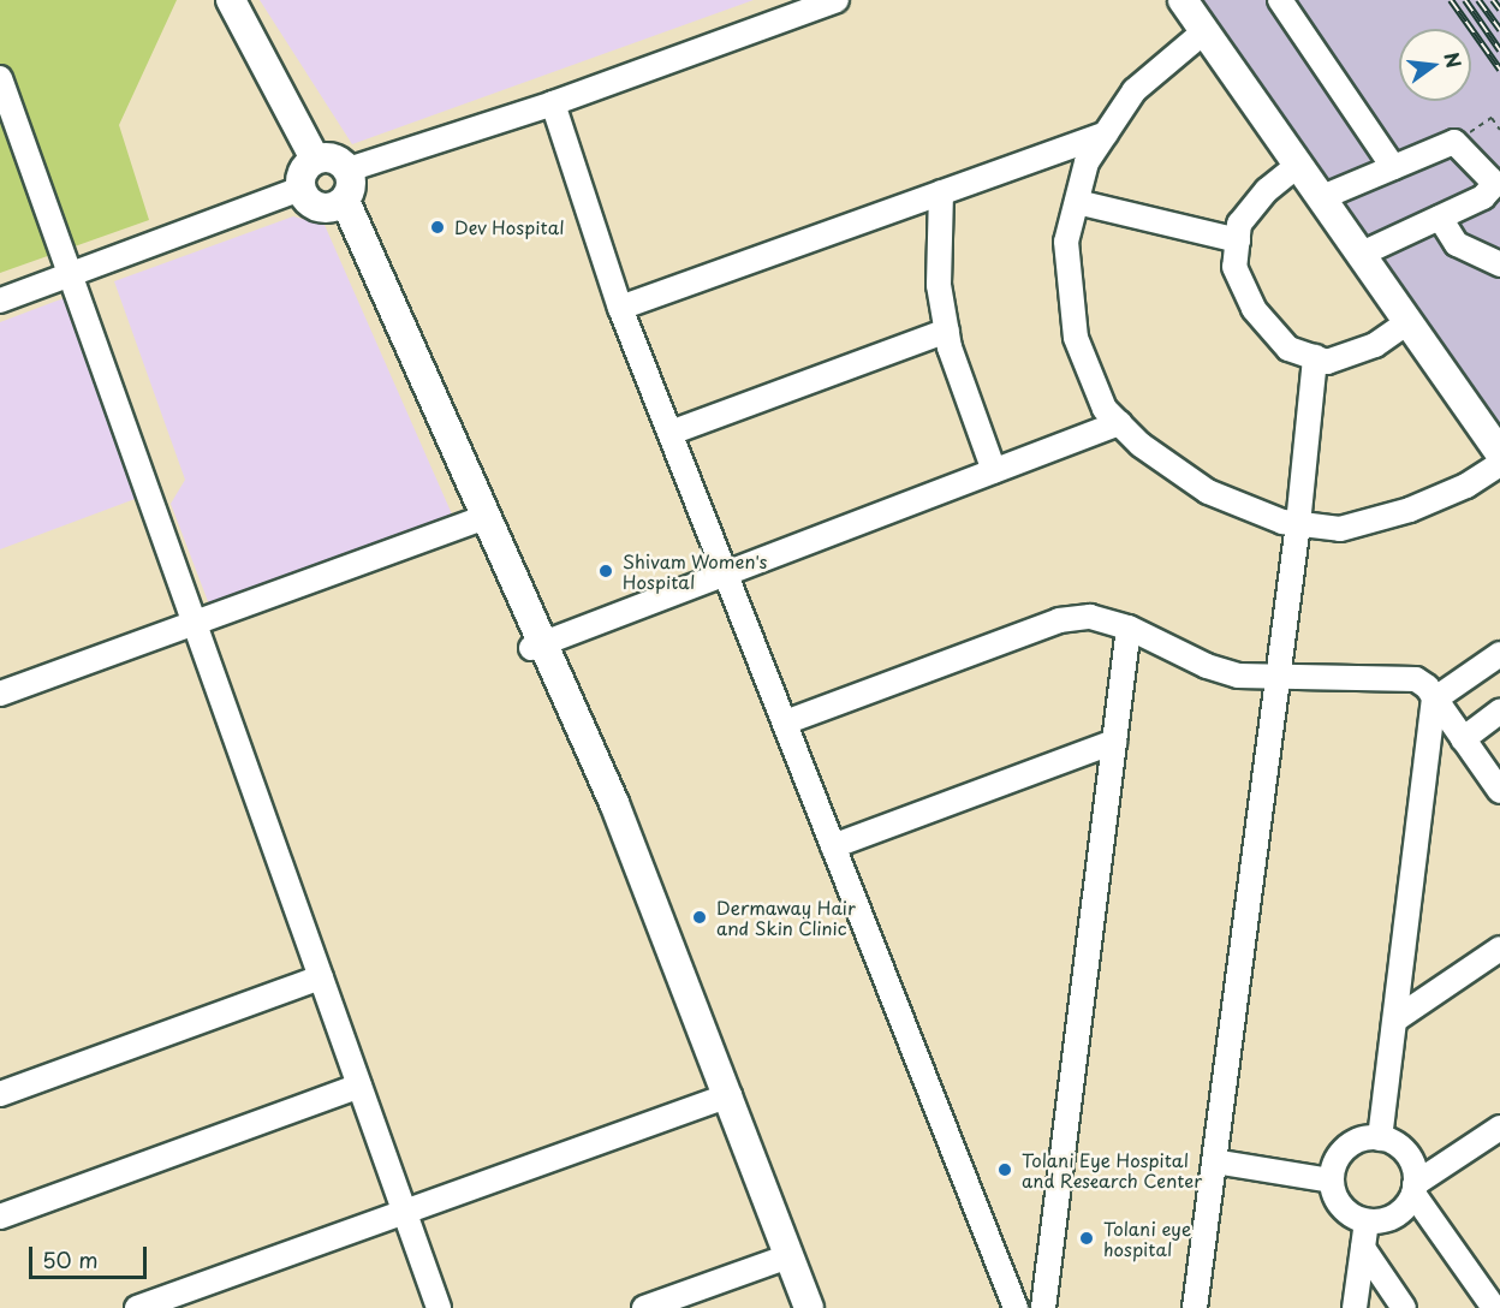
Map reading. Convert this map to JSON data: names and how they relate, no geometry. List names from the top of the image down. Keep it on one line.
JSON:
{"places":["Dev Hospital","Shivam Women's Hospital","Dermaway Hair and Skin Clinic","Tolani Eye Hospital and Research Center","Tolani eye hospital"],"scale_bar":"50 m","north":"right"}
